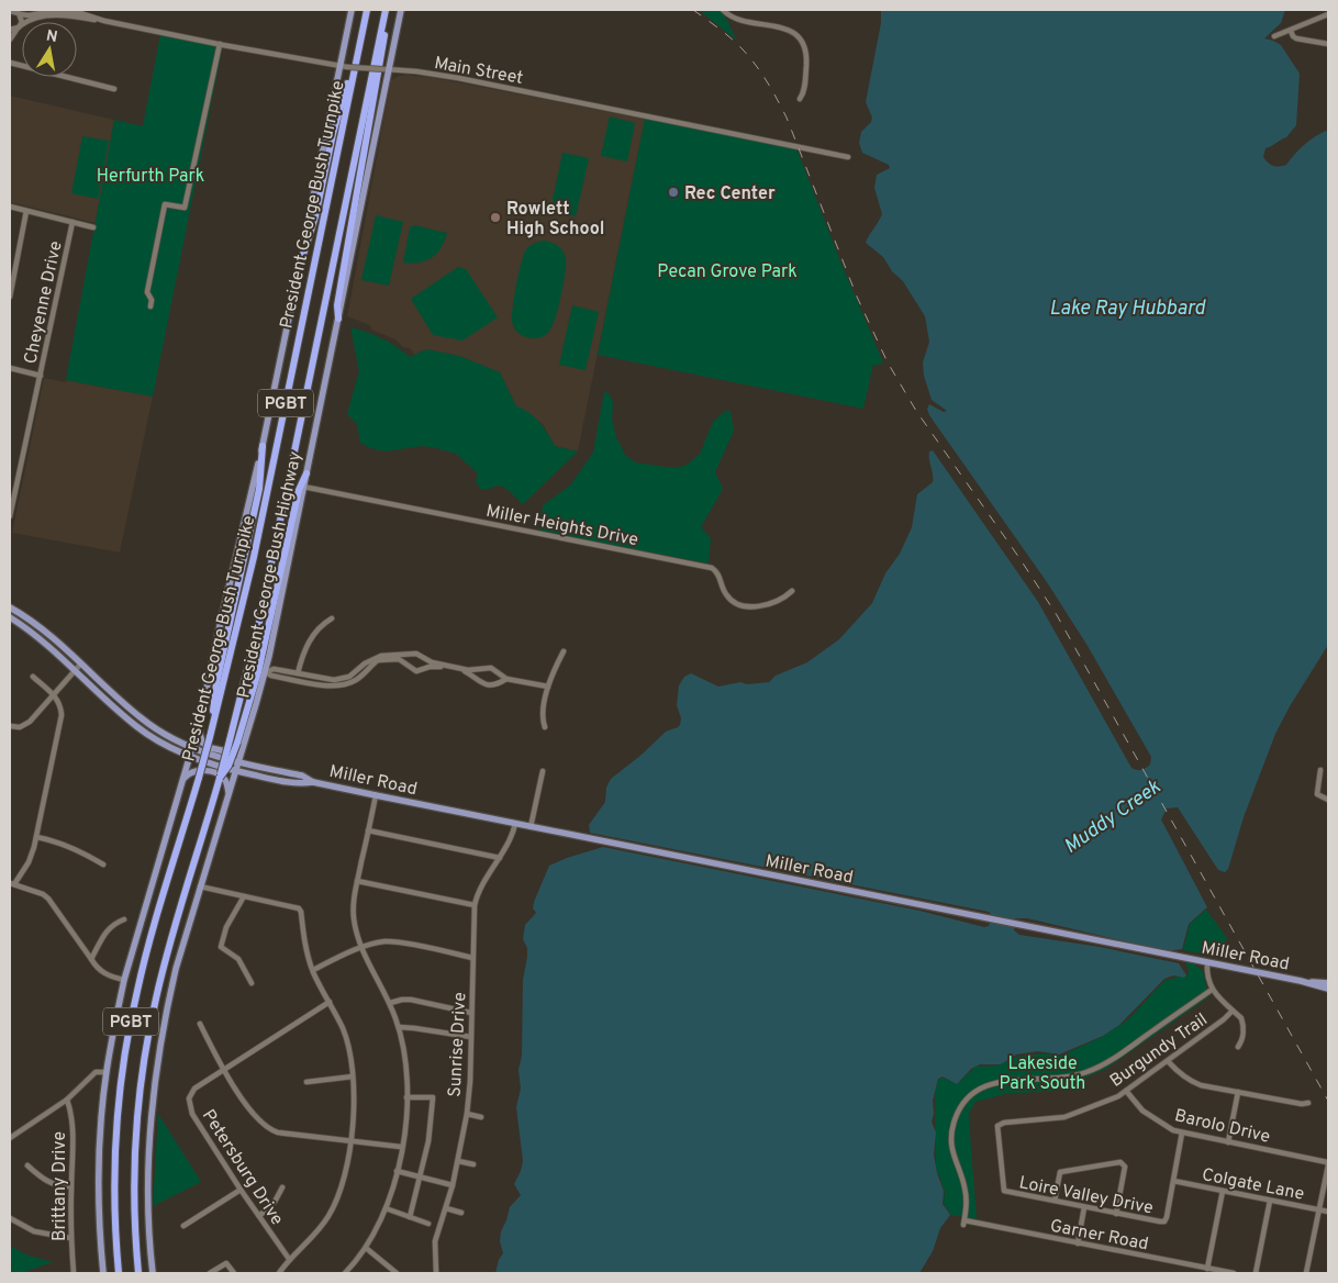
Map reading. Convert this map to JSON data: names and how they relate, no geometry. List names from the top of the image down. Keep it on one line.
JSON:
{"streets":{"highway":["President George Bush Turnpike","PGBT"],"main road":["President George Bush Highway","Miller Road"],"street":["Main Street","Cheyenne Drive","Miller Heights Drive","Sunrise Drive","Burgundy Trail","Barolo Drive","Petersburg Drive","Colgate Lane","Brittany Drive","Loire Valley Drive","Garner Road"]},"crossings":[["Main Street","President George Bush Turnpike"],["Main Street","President George Bush Highway"],["President George Bush Turnpike","President George Bush Highway"],["Miller Heights Drive","President George Bush Highway"],["President George Bush Highway","Miller Road"],["Miller Road","Sunrise Drive"],["Burgundy Trail","Barolo Drive"],["Burgundy Trail","Loire Valley Drive"],["Barolo Drive","Colgate Lane"],["Colgate Lane","Loire Valley Drive"]],"water":["Lake Ray Hubbard","Muddy Creek"],"parks":["Herfurth Park","Pecan Grove Park","Lakeside Park South"],"places":["Rec Center","Rowlett High School"],"north":"top"}
